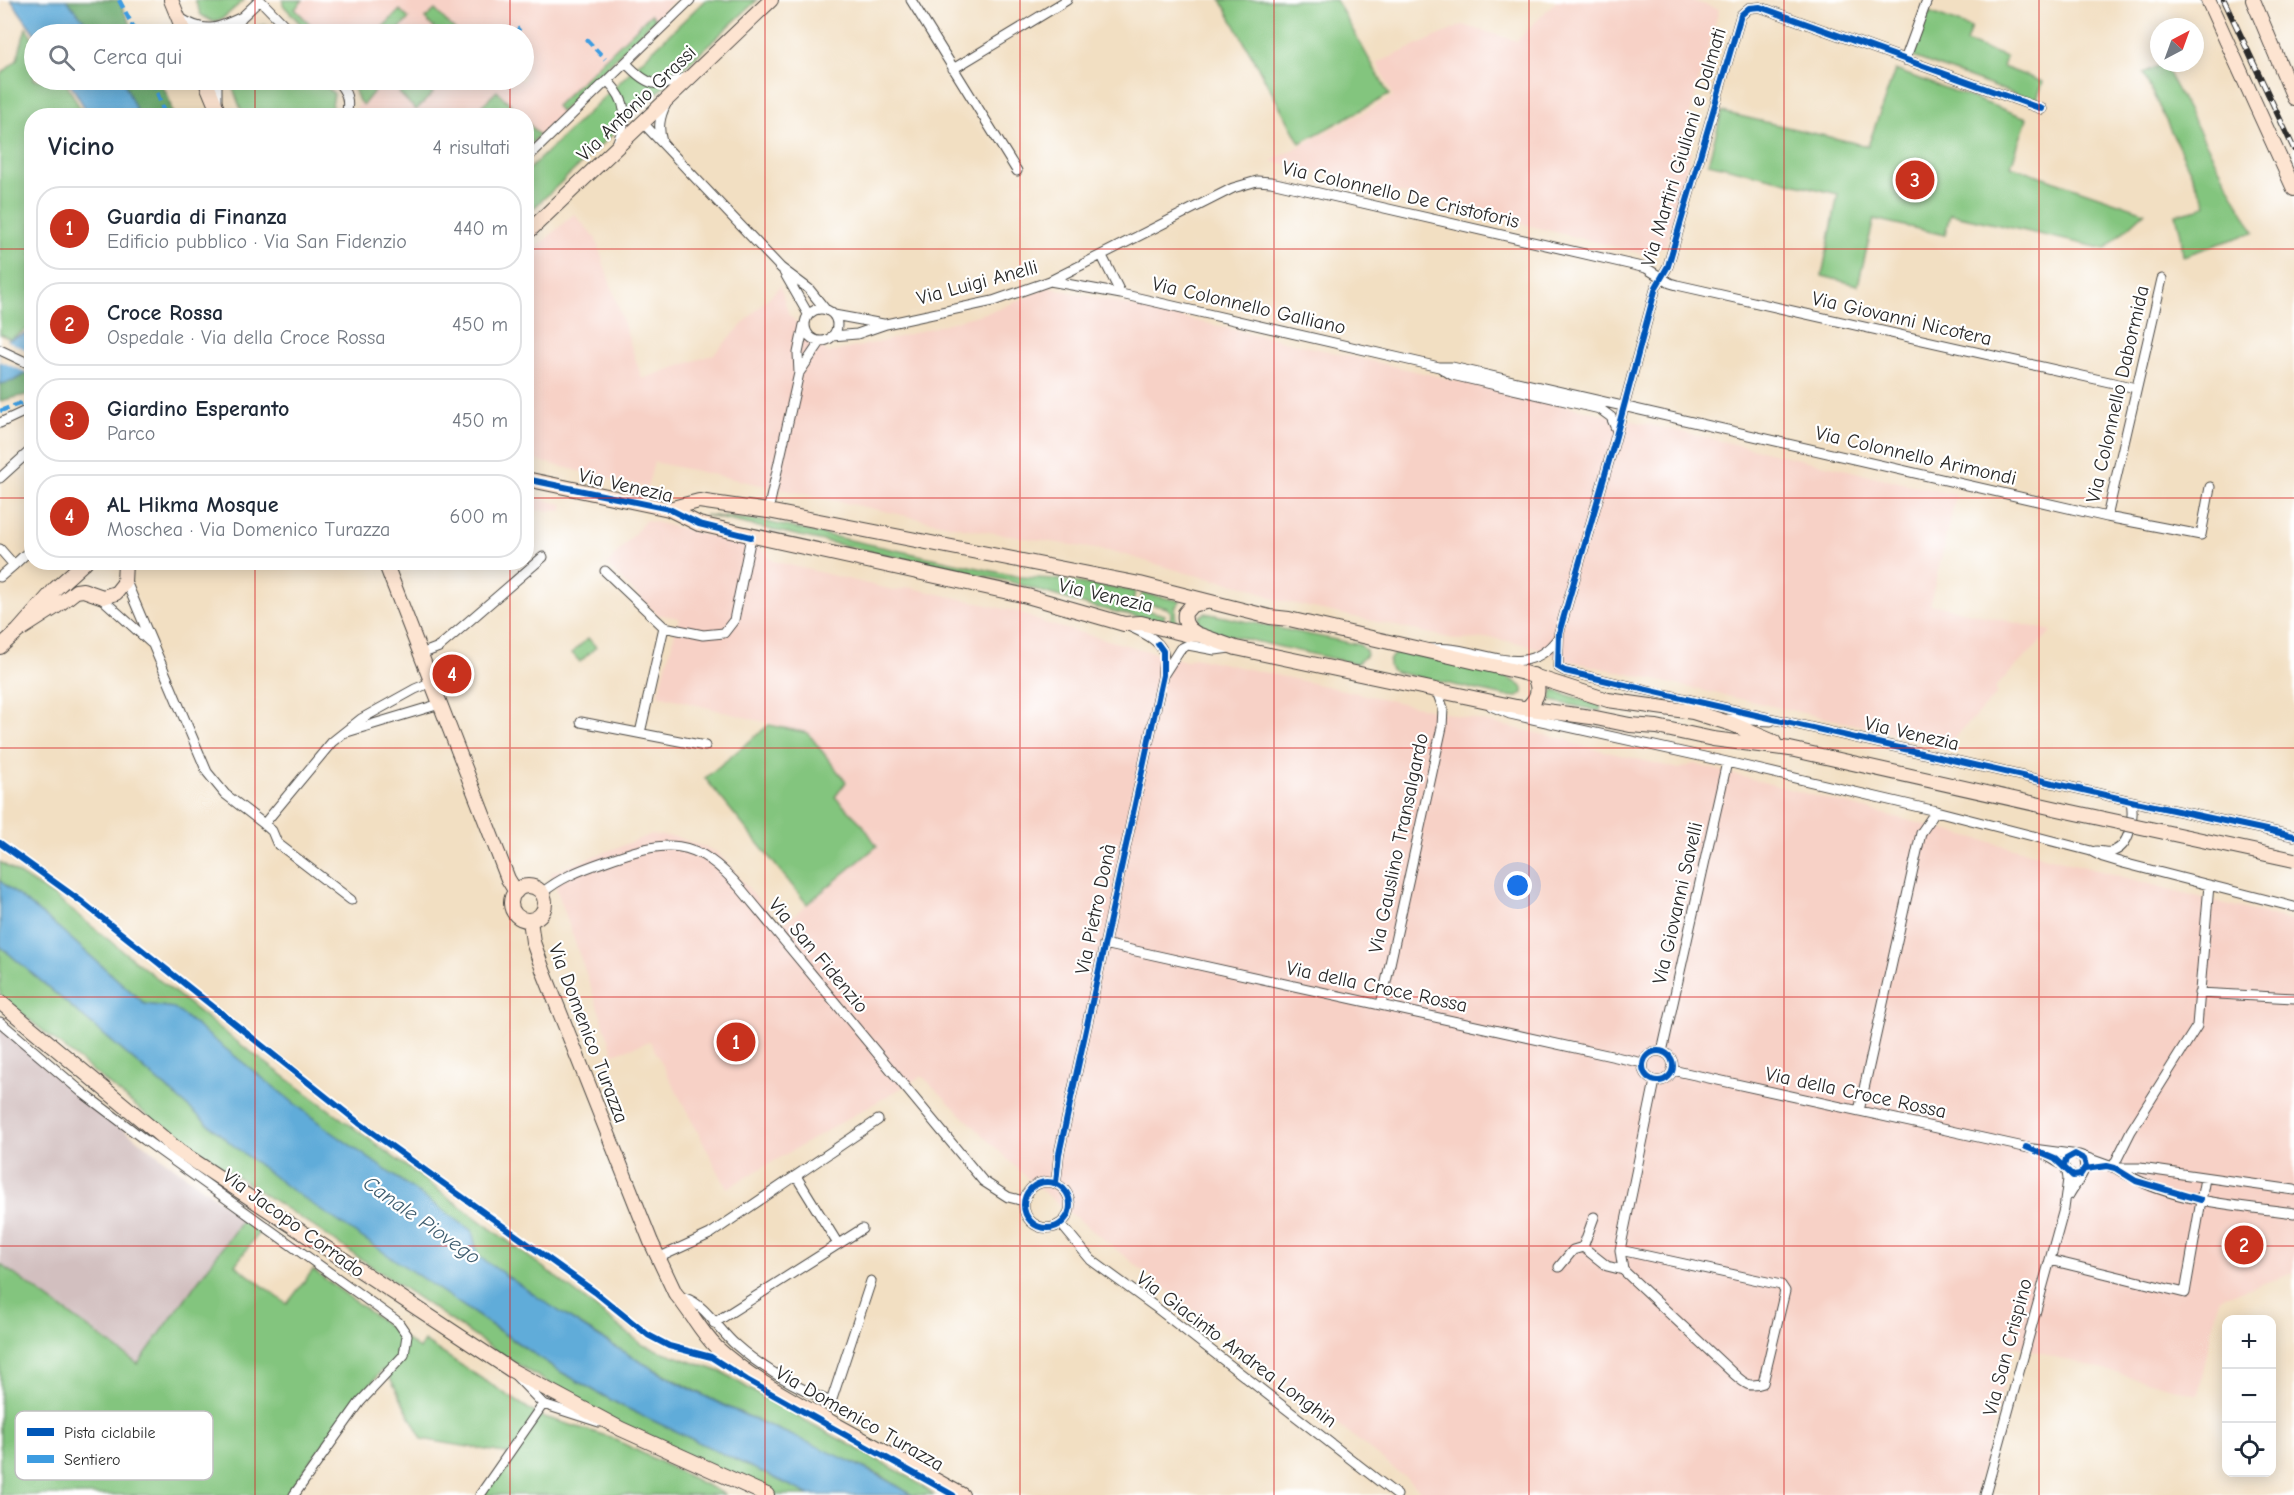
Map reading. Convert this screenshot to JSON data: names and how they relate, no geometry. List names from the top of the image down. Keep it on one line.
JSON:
{"streets":{"main road":["Via Antonio Grassi","Via Venezia","Via Domenico Turazza","Via Jacopo Corrado"],"street":["Via Martiri Giuliani e Dalmati","Via Colonnello De Cristoforis","Via Luigi Anelli","Via Colonnello Galliano","Via Giovanni Nicotera","Via Colonnello Dabormida","Via Colonnello Arimondi","Via Gauslino Transalgardo","Via Giovanni Savelli","Via Pietro Donà","Via San Fidenzio","Via della Croce Rossa","Via San Crispino","Via Giacinto Andrea Longhin"]},"crossings":[["Via Martiri Giuliani e Dalmati","Via Colonnello De Cristoforis"],["Via Martiri Giuliani e Dalmati","Via Colonnello Galliano"],["Via Martiri Giuliani e Dalmati","Via Giovanni Nicotera"],["Via Martiri Giuliani e Dalmati","Via Colonnello Arimondi"],["Via Martiri Giuliani e Dalmati","Via Venezia"],["Via Colonnello De Cristoforis","Via Luigi Anelli"],["Via Colonnello De Cristoforis","Via Giovanni Nicotera"],["Via Luigi Anelli","Via Colonnello Galliano"],["Via Colonnello Galliano","Via Colonnello Arimondi"],["Via Giovanni Nicotera","Via Colonnello Dabormida"],["Via Colonnello Dabormida","Via Colonnello Arimondi"],["Via Venezia","Via Gauslino Transalgardo"],["Via Venezia","Via Giovanni Savelli"],["Via Venezia","Via Pietro Donà"],["Via Gauslino Transalgardo","Via della Croce Rossa"],["Via Giovanni Savelli","Via della Croce Rossa"],["Via Pietro Donà","Via San Fidenzio"],["Via Pietro Donà","Via della Croce Rossa"],["Via Pietro Donà","Via Giacinto Andrea Longhin"],["Via San Fidenzio","Via Domenico Turazza"],["Via San Fidenzio","Via Giacinto Andrea Longhin"],["Via della Croce Rossa","Via San Crispino"]],"water":["Canale Piovego"],"legend":["Pista ciclabile","Sentiero"],"north":"top right","page":{"search":"Cerca qui","heading":["Vicino","4 risultati"],"pins":["3","4","1","2"],"list":[{"mark":"1","name":"Guardia di Finanza","note":"Edificio pubblico · Via San Fidenzio","value":"440 m"},{"mark":"2","name":"Croce Rossa","note":"Ospedale · Via della Croce Rossa","value":"450 m"},{"mark":"3","name":"Giardino Esperanto","note":"Parco","value":"450 m"},{"mark":"4","name":"AL Hikma Mosque","note":"Moschea · Via Domenico Turazza","value":"600 m"}],"map_buttons":["+","−"]}}
